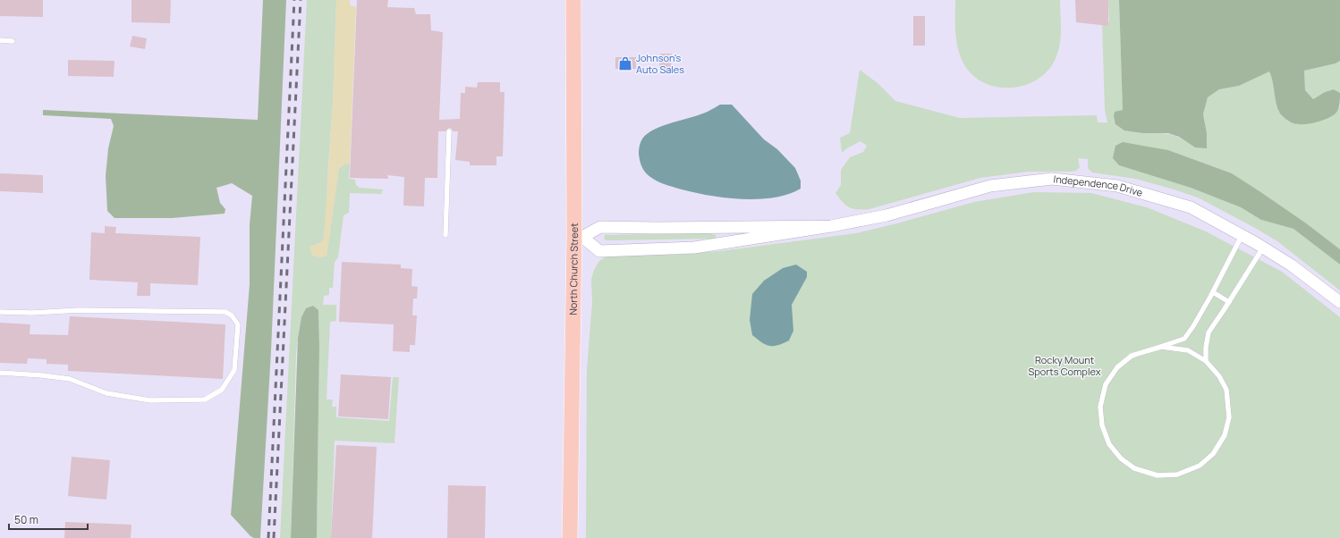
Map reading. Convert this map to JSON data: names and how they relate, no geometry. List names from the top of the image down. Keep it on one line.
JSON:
{"streets":{"main road":["North Church Street"],"street":["Independence Drive"]},"parks":["Rocky Mount Sports Complex"],"places":{"shop":["Johnson's Auto Sales"]},"scale_bar":"50 m"}
